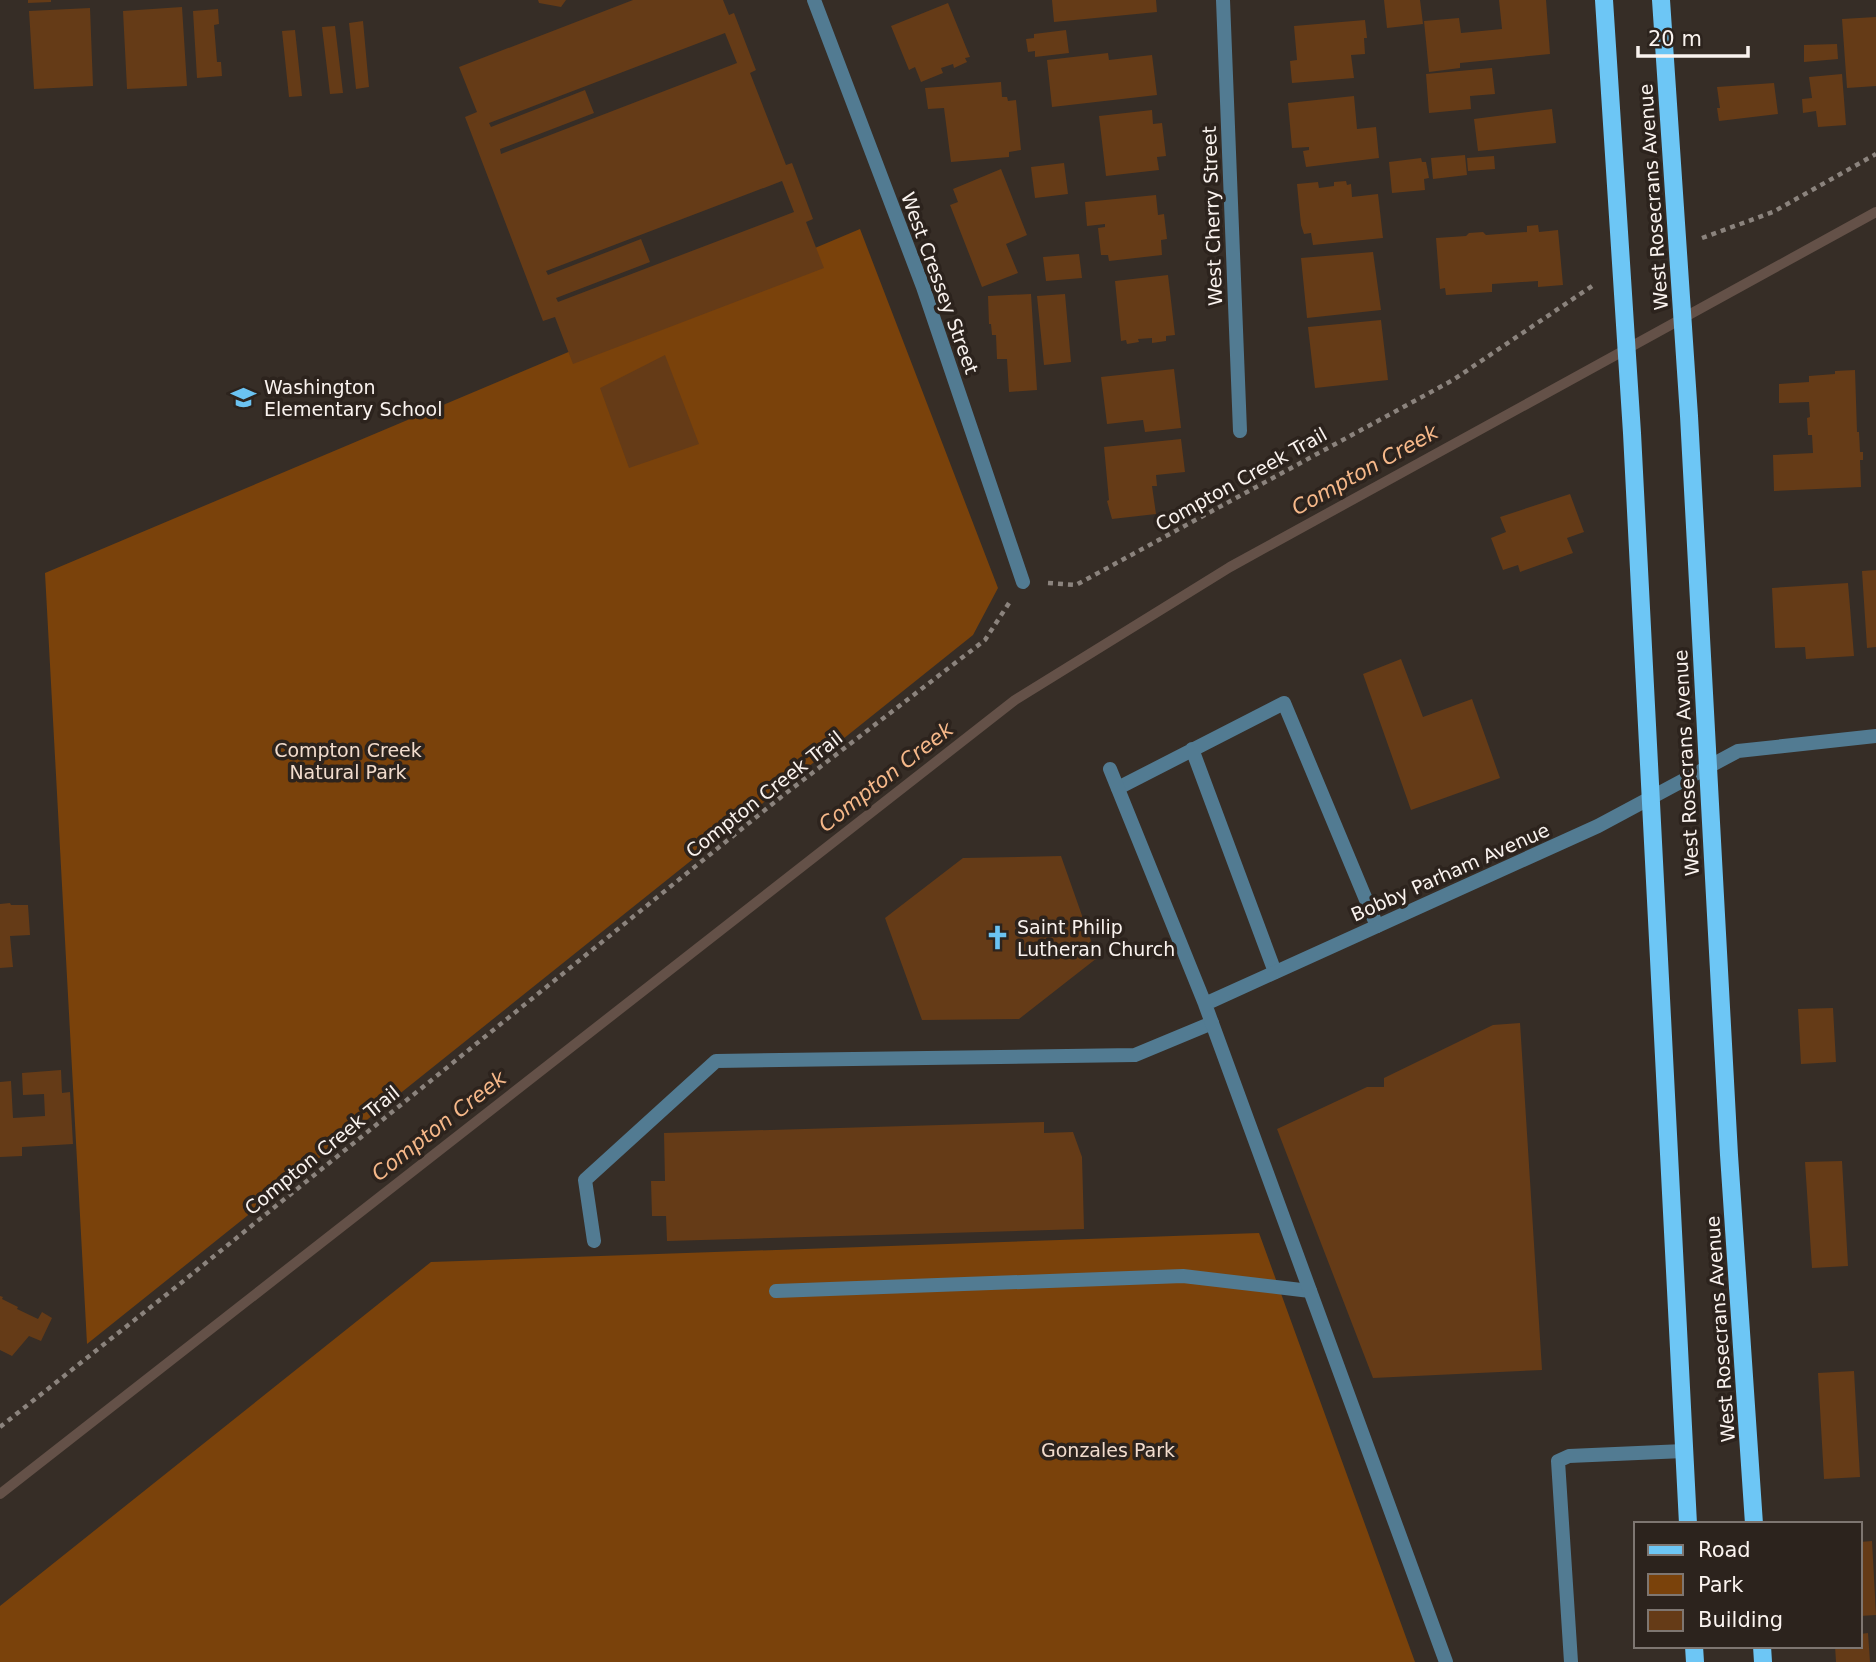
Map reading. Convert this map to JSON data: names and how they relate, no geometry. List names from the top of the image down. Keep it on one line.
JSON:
{"streets":{"main road":["West Rosecrans Avenue"],"street":["West Cherry Street","West Cressey Street","Bobby Parham Avenue"],"path":["Compton Creek Trail"]},"crossings":[["West Rosecrans Avenue","Bobby Parham Avenue"],["West Cressey Street","Compton Creek Trail"]],"water":["Compton Creek"],"parks":["Compton Creek Natural Park","Gonzales Park"],"places":{"school or university":["Washington Elementary School"],"church":["Saint Philip Lutheran Church"]},"legend":["Road","Park","Building"],"scale_bar":"20 m"}
